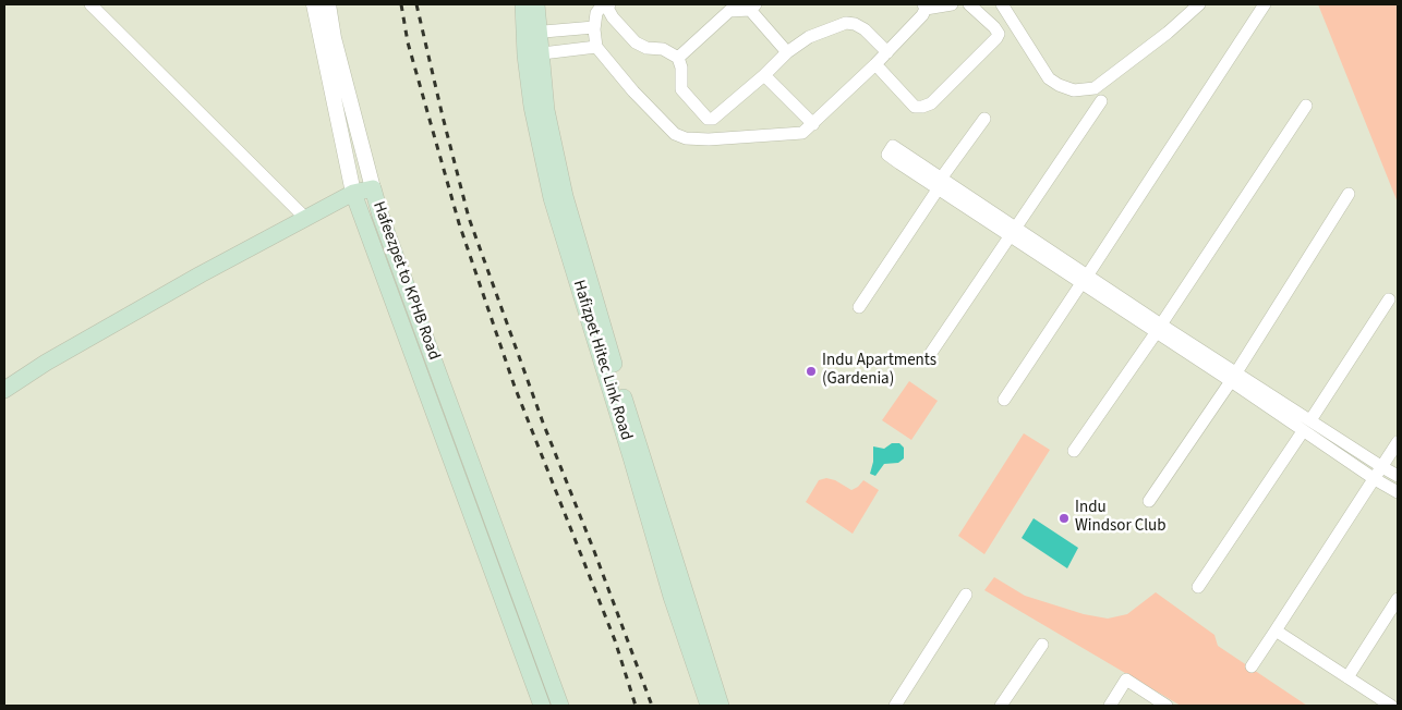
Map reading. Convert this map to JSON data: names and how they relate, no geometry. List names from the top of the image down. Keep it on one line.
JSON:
{"streets":{"main road":["Hafeezpet to KPHB Road","Hafizpet Hitec Link Road"]},"places":["Indu Apartments (Gardenia)","Indu Windsor Club"]}
